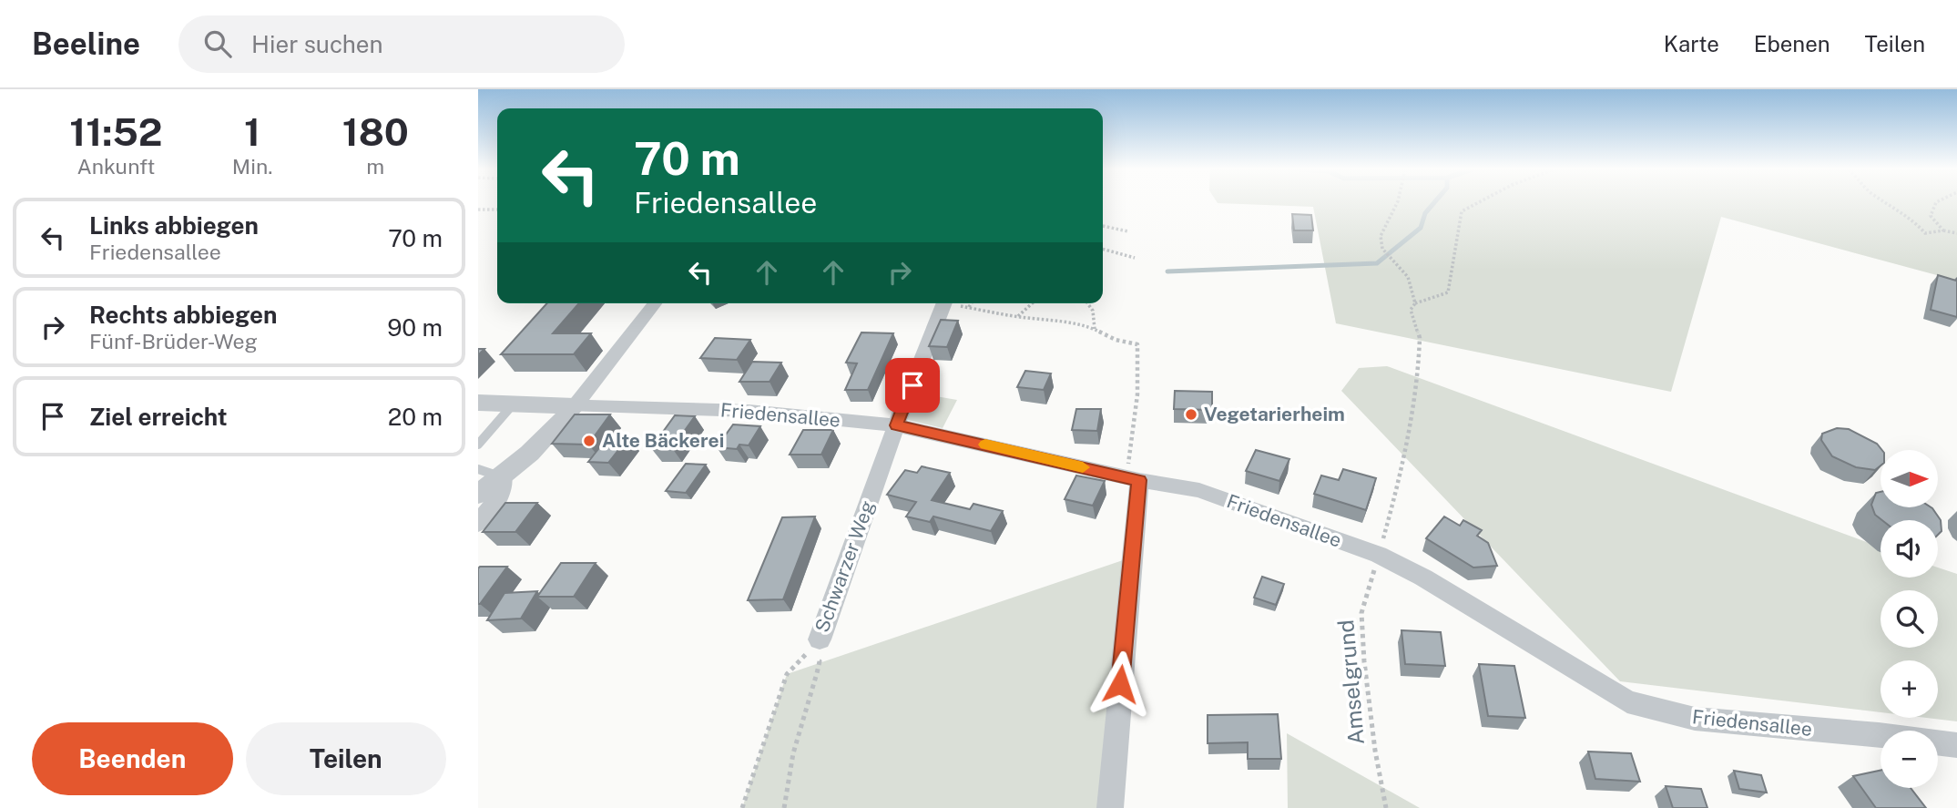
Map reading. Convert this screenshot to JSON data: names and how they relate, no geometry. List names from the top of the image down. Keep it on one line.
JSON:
{"streets":{"street":["Friedensallee","Schwarzer Weg"],"path":["Amselgrund"]},"crossings":[["Friedensallee","Schwarzer Weg"],["Friedensallee","Amselgrund"]],"places":["Vegetarierheim","Alte Bäckerei"],"north":"right","page":{"header":"Beeline","search":"Hier suchen","nav":["Karte","Ebenen","Teilen"],"eta":["11:52","Ankunft","1","Min.","180","m"],"turn":["70 m","Friedensallee"],"list":[{"name":"Links abbiegen","note":"Friedensallee","value":"70 m"},{"name":"Rechts abbiegen","note":"Fünf-Brüder-Weg","value":"90 m"},{"name":"Ziel erreicht","value":"20 m"}],"map_buttons":["+","−"],"buttons":["Beenden","Teilen"]}}
